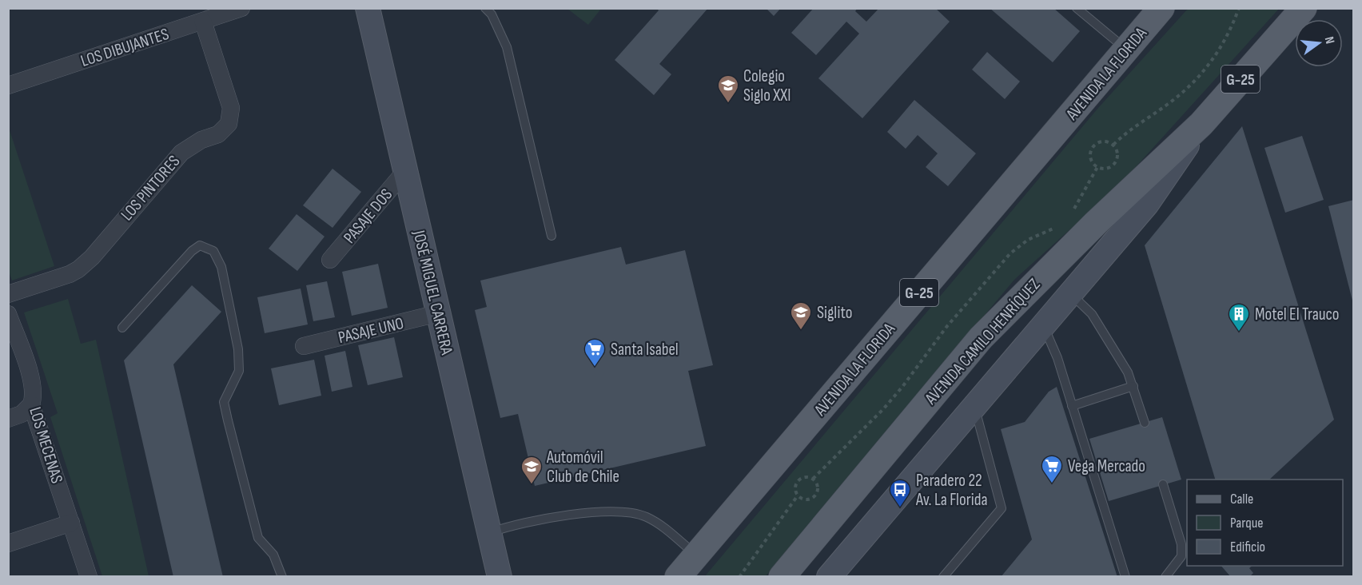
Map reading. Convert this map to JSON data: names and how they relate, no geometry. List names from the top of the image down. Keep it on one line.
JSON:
{"streets":{"main road":["AVENIDA LA FLORIDA","G-25","AVENIDA CAMILO HENRÍQUEZ"],"street":["LOS DIBUJANTES","LOS PINTORES","PASAJE DOS","JOSÉ MIGUEL CARRERA","PASAJE UNO","LOS MECENAS"]},"crossings":[["LOS DIBUJANTES","LOS PINTORES"],["PASAJE DOS","JOSÉ MIGUEL CARRERA"],["JOSÉ MIGUEL CARRERA","PASAJE UNO"]],"places":{"school or university":["Colegio Siglo XXI","Siglito","Automóvil Club de Chile"],"building":["Motel El Trauco"],"supermarket":["Santa Isabel","Vega Mercado"],"bus stop":["Paradero 22 Av. La Florida"]},"legend":["Calle","Parque","Edificio"],"north":"right"}
